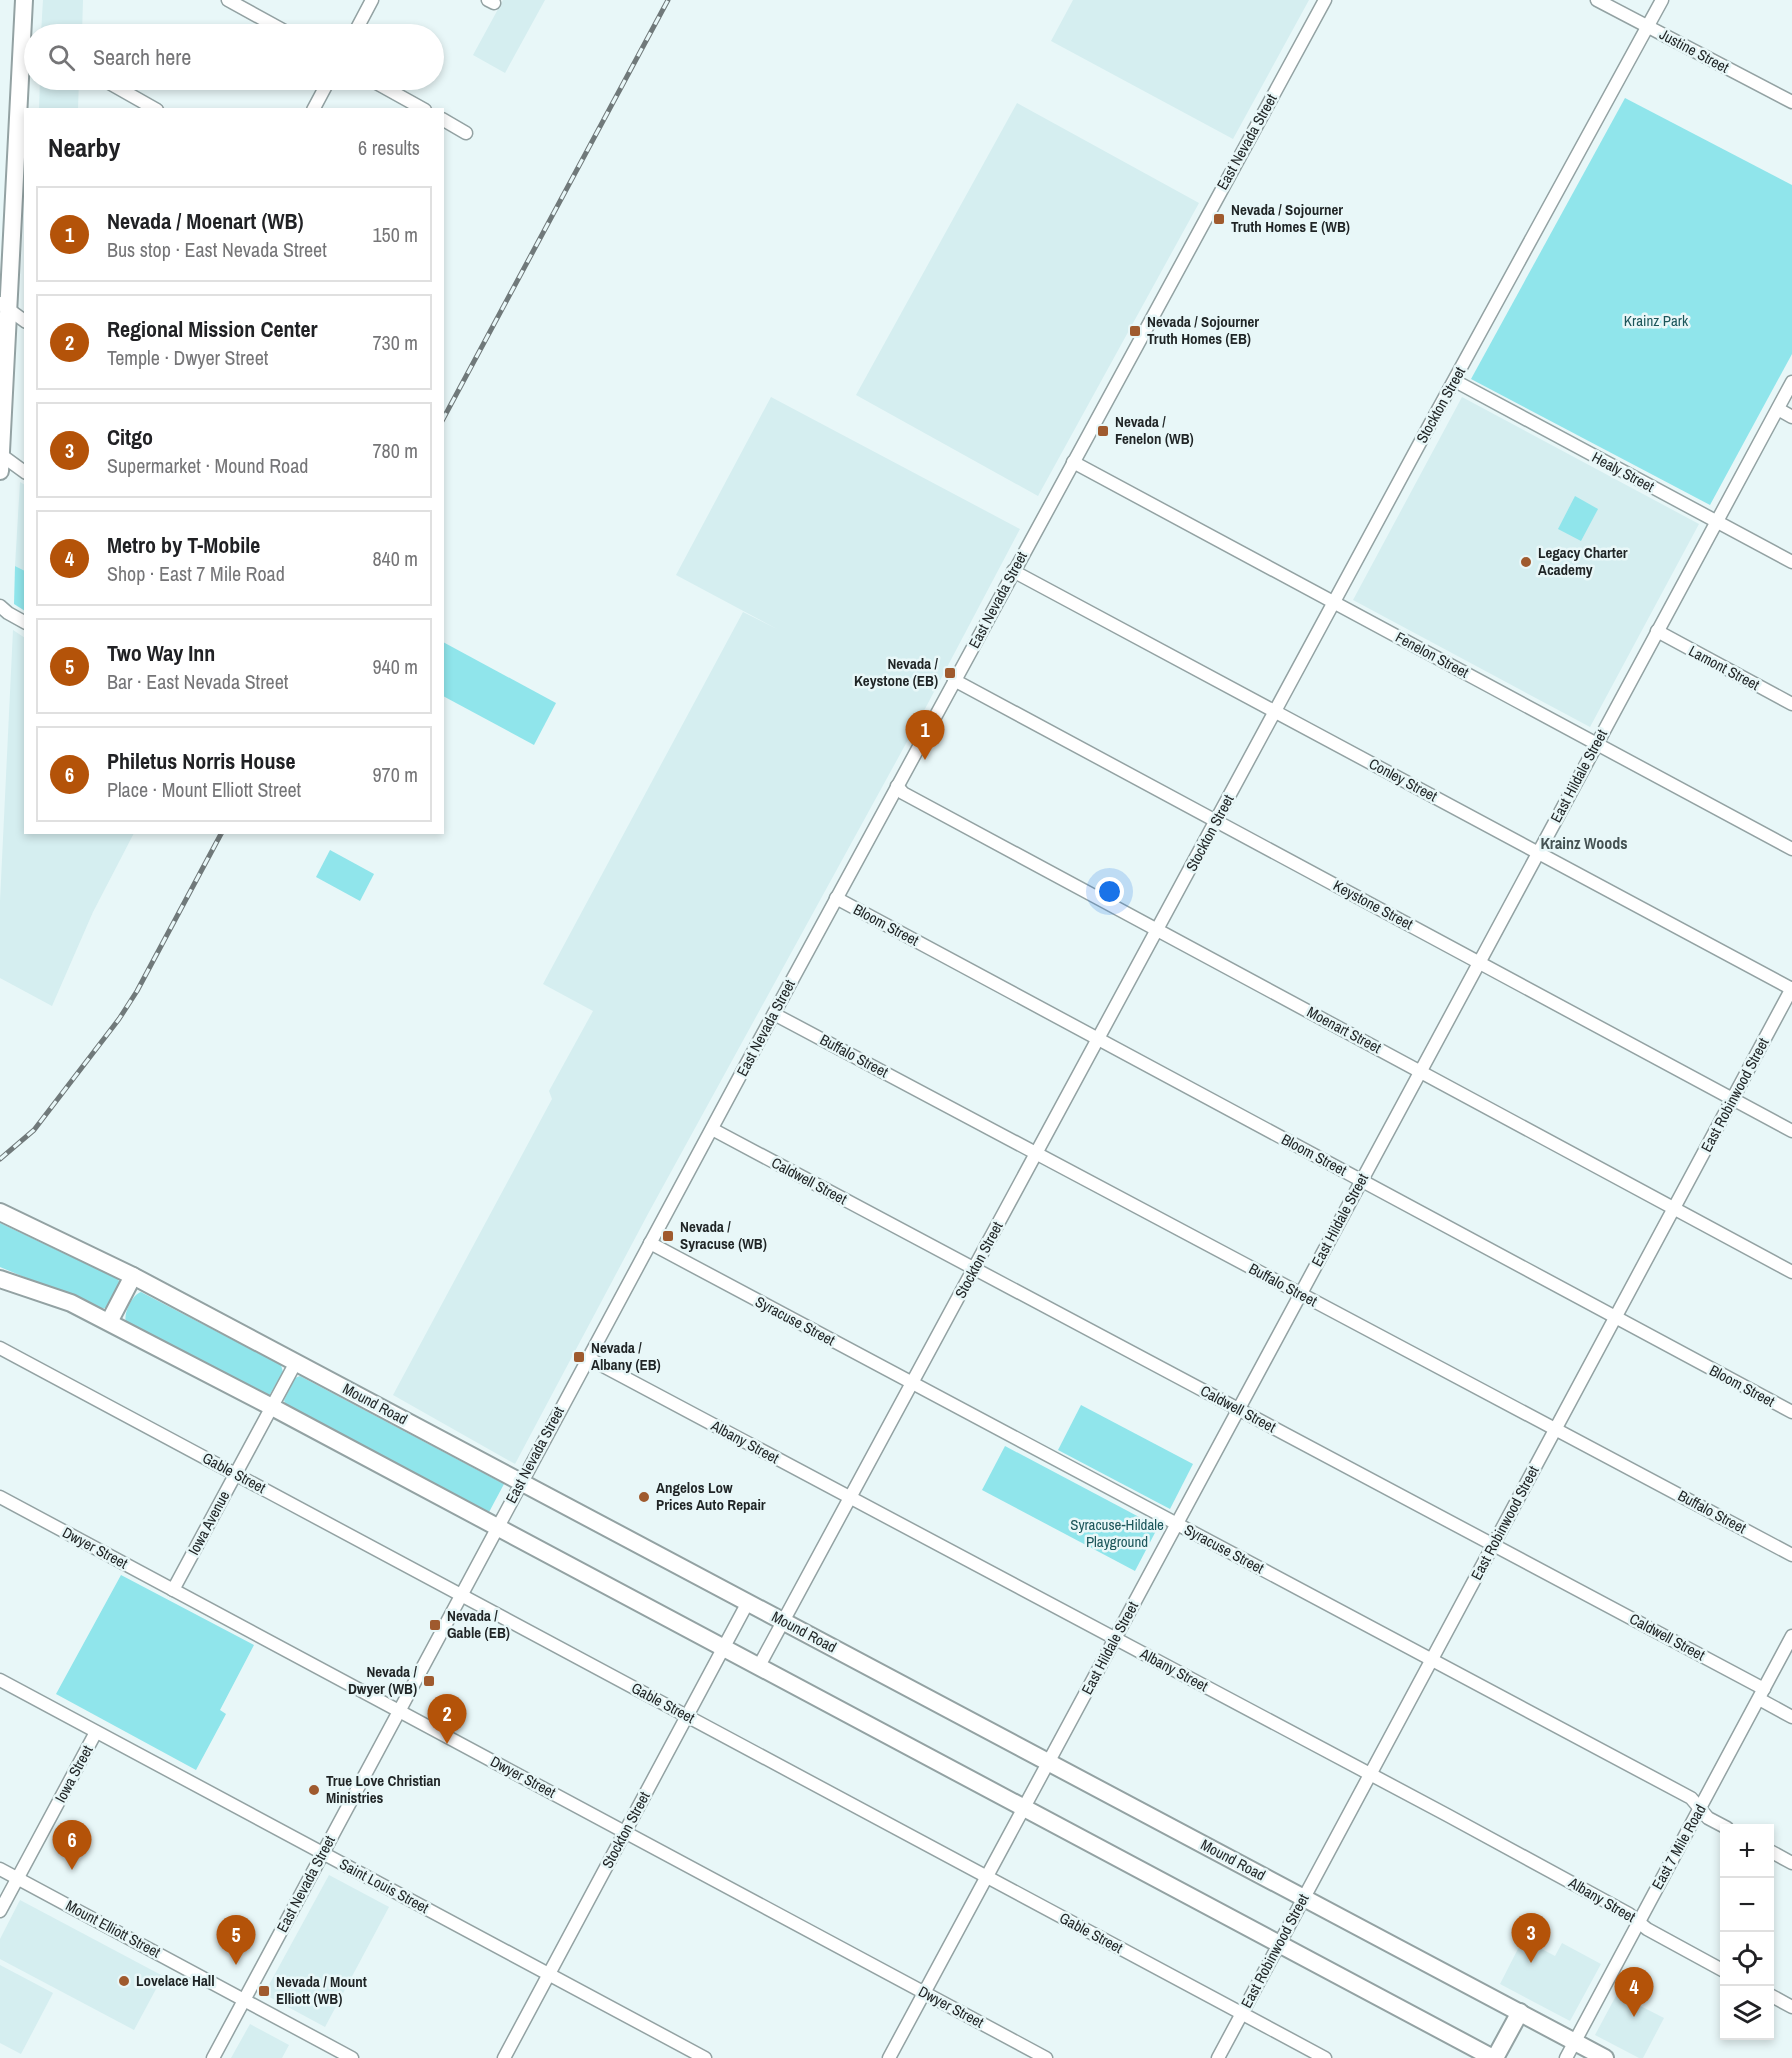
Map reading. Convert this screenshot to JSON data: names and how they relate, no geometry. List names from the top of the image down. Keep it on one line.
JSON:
{"streets":{"main road":["Mound Road"],"street":["Justine Street","East Nevada Street","Stockton Street","Healy Street","Fenelon Street","Lamont Street","East Hildale Street","Conley Street","Keystone Street","Bloom Street","Moenart Street","Buffalo Street","East Robinwood Street","Caldwell Street","Syracuse Street","Albany Street","Gable Street","Iowa Avenue","Dwyer Street","Iowa Street","East 7 Mile Road","Saint Louis Street","Mount Elliott Street"]},"crossings":[["Justine Street","Stockton Street"],["East Nevada Street","Fenelon Street"],["East Nevada Street","Conley Street"],["East Nevada Street","Keystone Street"],["East Nevada Street","Bloom Street"],["East Nevada Street","Moenart Street"],["East Nevada Street","Buffalo Street"],["East Nevada Street","Caldwell Street"],["East Nevada Street","Syracuse Street"],["East Nevada Street","Mound Road"],["East Nevada Street","Albany Street"],["East Nevada Street","Gable Street"],["East Nevada Street","Dwyer Street"],["East Nevada Street","Saint Louis Street"],["East Nevada Street","Mount Elliott Street"],["Stockton Street","Healy Street"],["Stockton Street","Fenelon Street"],["Stockton Street","Conley Street"],["Stockton Street","Keystone Street"],["Stockton Street","Bloom Street"],["Stockton Street","Moenart Street"],["Stockton Street","Buffalo Street"],["Stockton Street","Caldwell Street"],["Stockton Street","Syracuse Street"],["Stockton Street","Mound Road"],["Stockton Street","Albany Street"],["Stockton Street","Gable Street"],["Stockton Street","Dwyer Street"],["Stockton Street","Saint Louis Street"],["Healy Street","East Hildale Street"],["Fenelon Street","East Hildale Street"],["Lamont Street","East Hildale Street"],["East Hildale Street","Conley Street"],["East Hildale Street","Keystone Street"],["East Hildale Street","Bloom Street"],["East Hildale Street","Moenart Street"],["East Hildale Street","Buffalo Street"],["East Hildale Street","Caldwell Street"],["East Hildale Street","Syracuse Street"],["East Hildale Street","Mound Road"],["East Hildale Street","Albany Street"],["East Hildale Street","Gable Street"],["East Hildale Street","Dwyer Street"],["Conley Street","East Robinwood Street"],["Keystone Street","East Robinwood Street"],["Bloom Street","East Robinwood Street"],["Moenart Street","East Robinwood Street"],["Buffalo Street","East Robinwood Street"],["East Robinwood Street","Caldwell Street"],["East Robinwood Street","Syracuse Street"],["East Robinwood Street","Mound Road"],["East Robinwood Street","Albany Street"],["East Robinwood Street","Gable Street"],["Caldwell Street","East 7 Mile Road"],["Syracuse Street","East 7 Mile Road"],["Mound Road","Iowa Avenue"],["Mound Road","East 7 Mile Road"],["Albany Street","East 7 Mile Road"],["Gable Street","Iowa Avenue"],["Iowa Avenue","Dwyer Street"],["Iowa Street","Saint Louis Street"],["Iowa Street","Mount Elliott Street"]],"districts":["Krainz Woods"],"parks":["Krainz Park","Syracuse-Hildale Playground"],"places":{"transit":["Nevada / Sojourner Truth Homes E (WB)","Nevada / Sojourner Truth Homes (EB)","Nevada / Fenelon (WB)","Nevada / Keystone (EB)","Nevada / Syracuse (WB)","Nevada / Albany (EB)","Nevada / Gable (EB)","Nevada / Dwyer (WB)","Nevada / Mount Elliott (WB)"],"other":["Legacy Charter Academy","Angelos Low Prices Auto Repair","True Love Christian Ministries","Lovelace Hall"]},"page":{"search":"Search here","heading":["Nearby","6 results"],"list":[{"mark":"1","name":"Nevada / Moenart (WB)","note":"Bus stop · East Nevada Street","value":"150 m"},{"mark":"2","name":"Regional Mission Center","note":"Temple · Dwyer Street","value":"730 m"},{"mark":"3","name":"Citgo","note":"Supermarket · Mound Road","value":"780 m"},{"mark":"4","name":"Metro by T-Mobile","note":"Shop · East 7 Mile Road","value":"840 m"},{"mark":"5","name":"Two Way Inn","note":"Bar · East Nevada Street","value":"940 m"},{"mark":"6","name":"Philetus Norris House","note":"Place · Mount Elliott Street","value":"970 m"}],"pins":["1","2","6","3","5","4"],"map_buttons":["+","−"]}}
